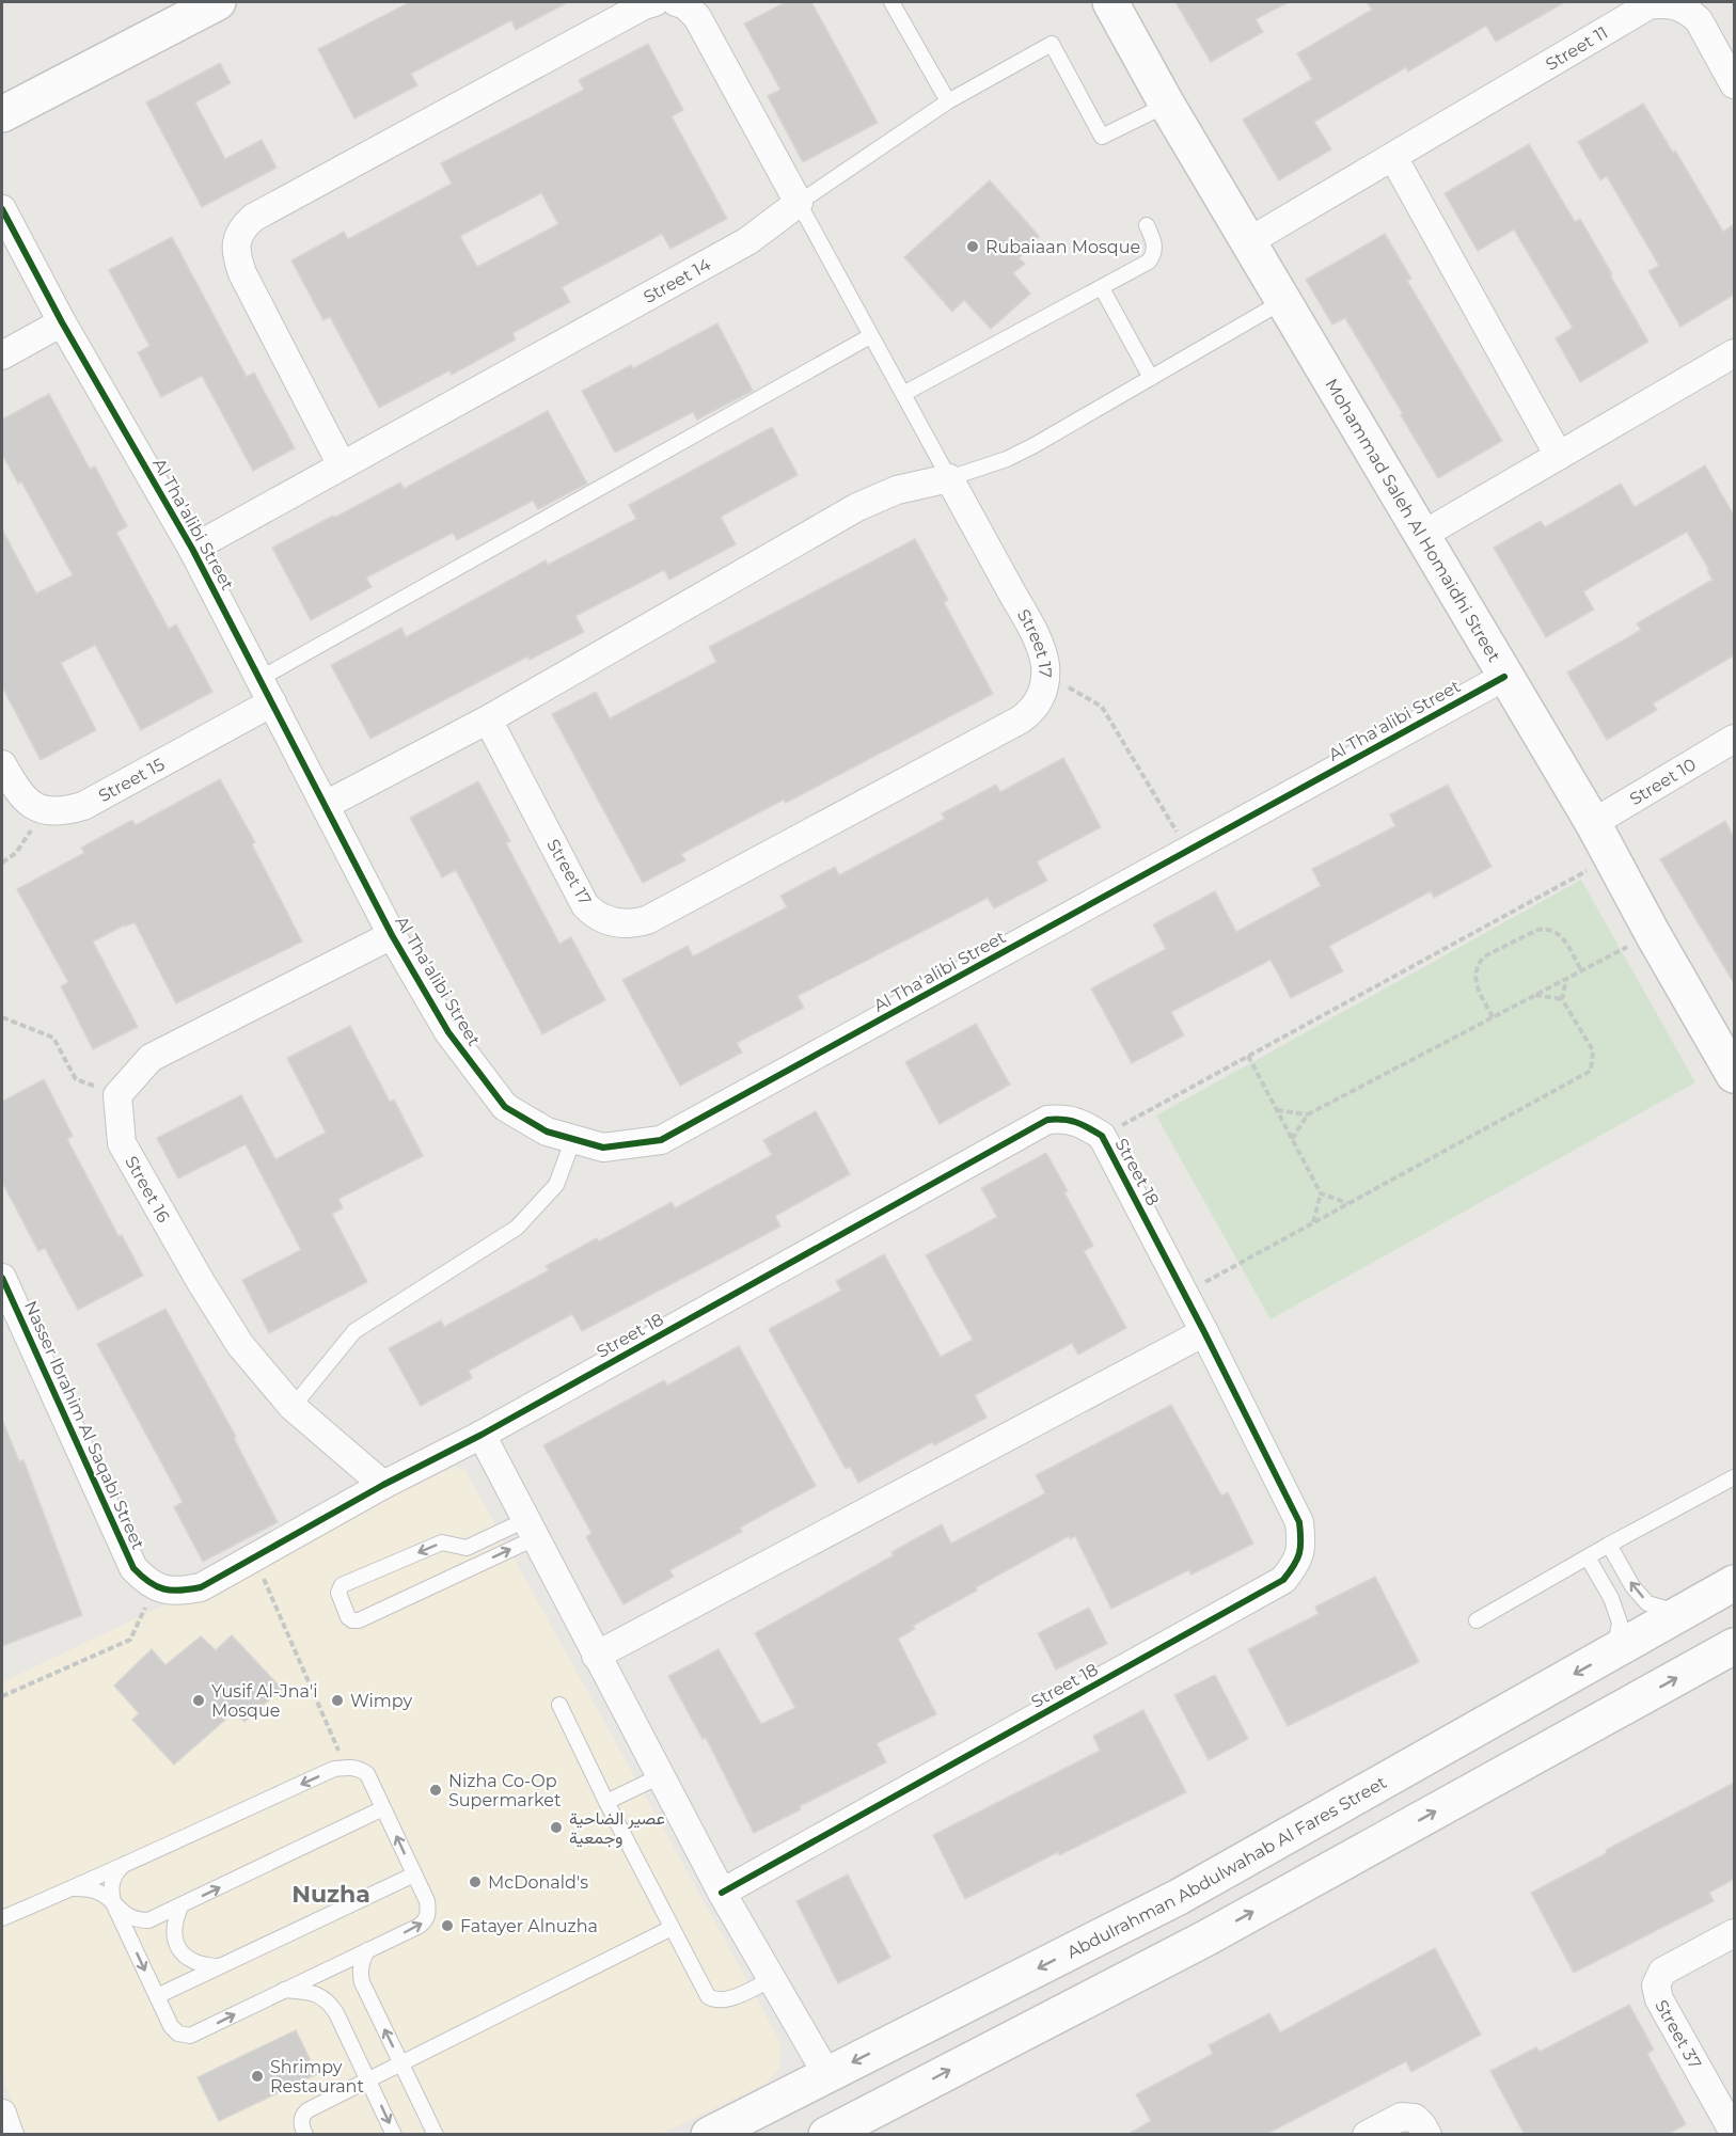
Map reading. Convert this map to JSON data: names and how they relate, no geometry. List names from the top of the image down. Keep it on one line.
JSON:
{"streets":{"street":["Street 11","Street 14","Mohammad Saleh Al Homaidhi Street","Al Tha'alibi Street","Street 17","Street 15","Street 10","Street 18","Street 16","Nasser Ibrahim Al Saqabi Street","Abdulrahman Abdulwahab Al Fares Street","Street 37"]},"crossings":[["Street 11","Mohammad Saleh Al Homaidhi Street"],["Street 14","Al Tha'alibi Street"],["Mohammad Saleh Al Homaidhi Street","Al Tha'alibi Street"],["Mohammad Saleh Al Homaidhi Street","Street 10"],["Al Tha'alibi Street","Street 15"],["Street 18","Street 16"],["Street 18","Nasser Ibrahim Al Saqabi Street"]],"districts":["Nuzha"],"places":["Rubaiaan Mosque","Yusif Al-Jna'i Mosque","Wimpy","Nizha Co-Op Supermarket","عصير الضاحية وجمعية","McDonald's","Fatayer Alnuzha","Shrimpy Restaurant"]}
